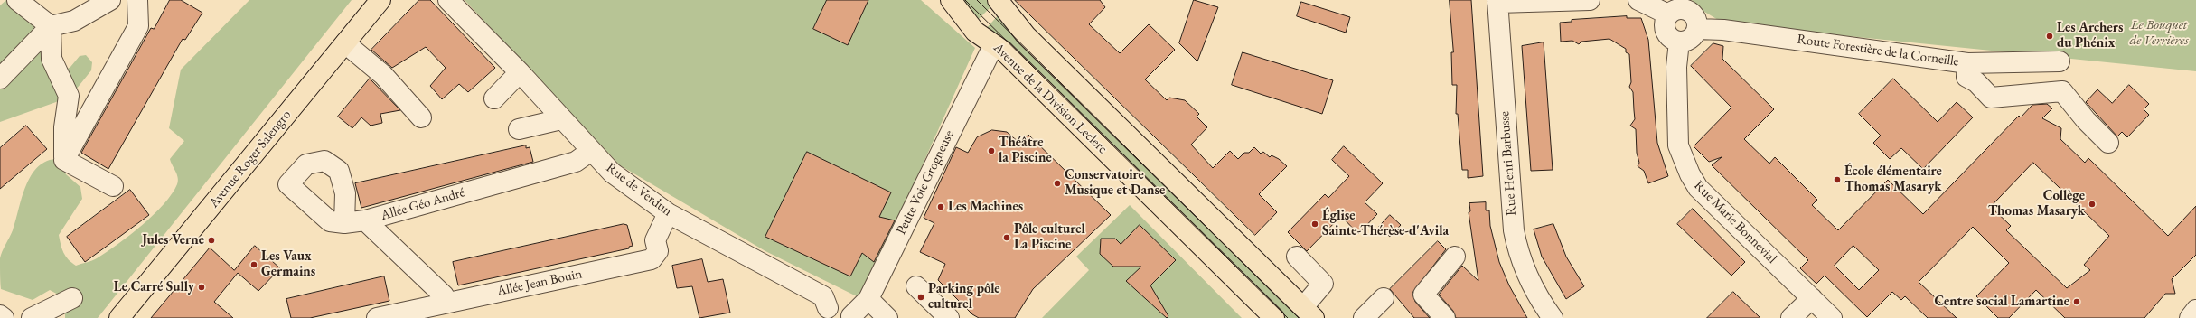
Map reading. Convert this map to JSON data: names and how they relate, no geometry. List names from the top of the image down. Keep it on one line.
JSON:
{"streets":{"main road":["Avenue de la Division Leclerc","Avenue Roger Salengro"],"street":["Route Forestière de la Corneille","Rue Henri Barbusse","Petite Voie Grogneuse","Rue de Verdun","Allée Géo André","Rue Marie Bonnevial","Allée Jean Bouin"]},"crossings":[["Route Forestière de la Corneille","Rue Marie Bonnevial"],["Avenue de la Division Leclerc","Petite Voie Grogneuse"],["Petite Voie Grogneuse","Rue de Verdun"],["Rue de Verdun","Allée Géo André"],["Rue de Verdun","Allée Jean Bouin"],["Allée Géo André","Allée Jean Bouin"]],"parks":["Le Bouquet de Verrières"],"places":["Les Archers du Phénix","Théâtre la Piscine","École élémentaire Thomas Masaryk","Conservatoire Musique et Danse","Collège Thomas Masaryk","Les Machines","Église Sainte-Thérèse-d'Avila","Pôle culturel La Piscine","Jules Verne","Les Vaux Germains","Le Carré Sully","Parking pôle culturel","Centre social Lamartine"]}
